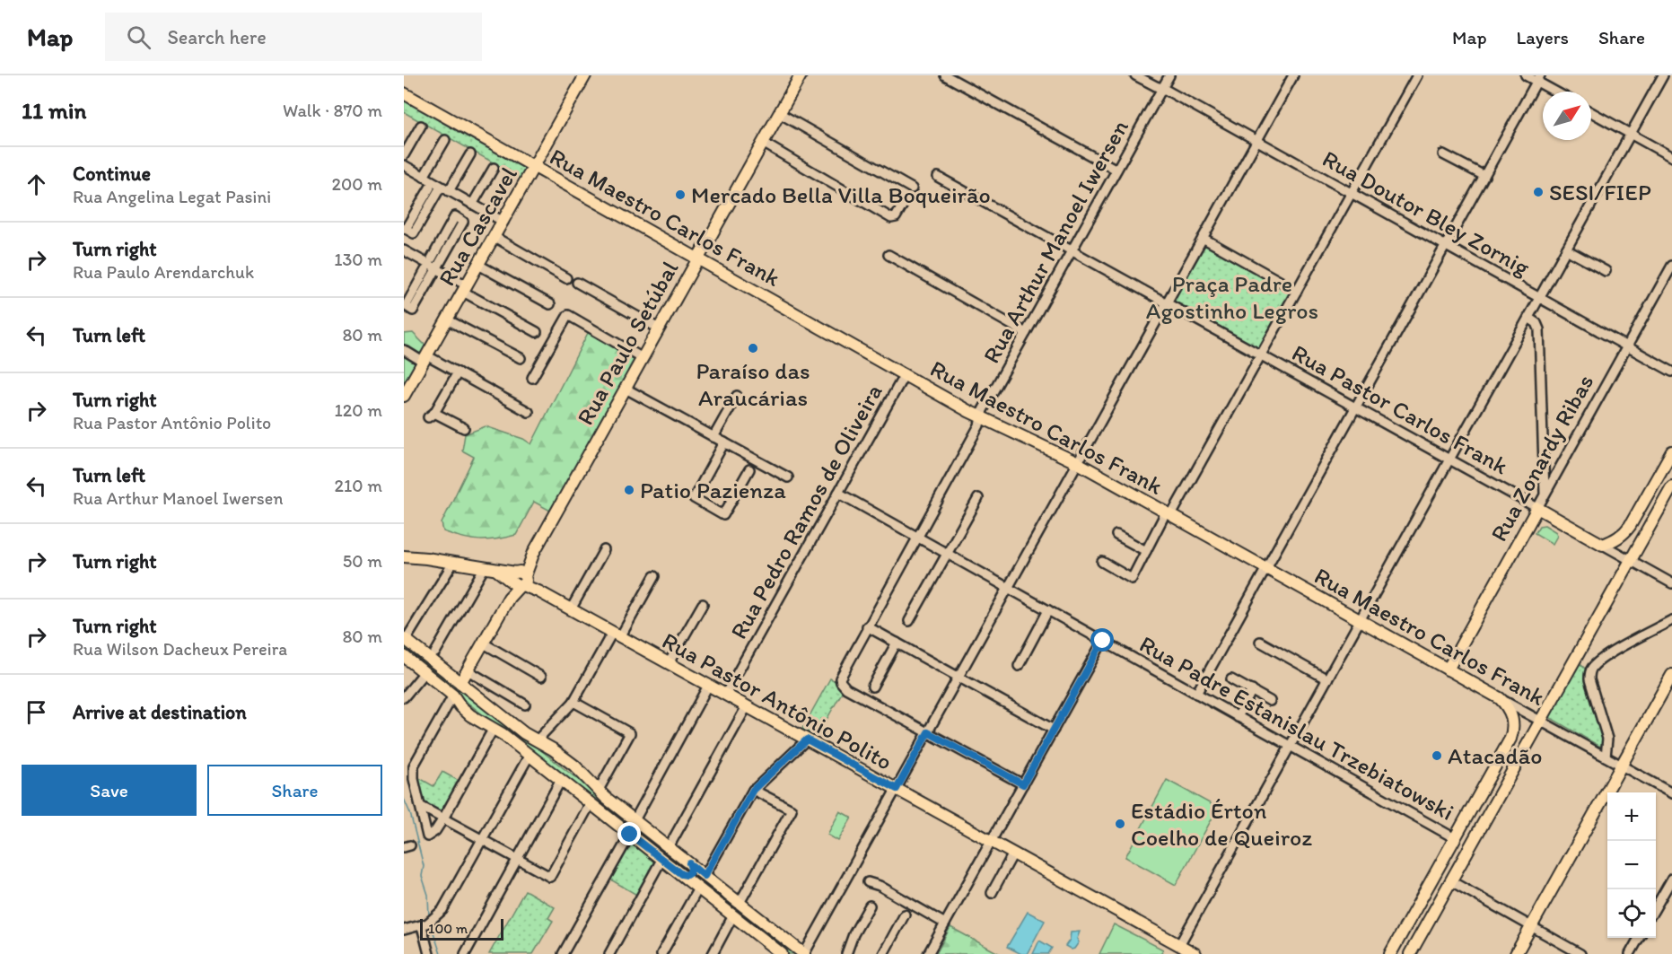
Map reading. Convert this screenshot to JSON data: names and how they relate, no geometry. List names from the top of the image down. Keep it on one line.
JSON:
{"streets":{"main road":["Rua Maestro Carlos Frank","Rua Cascavel","Rua Paulo Setúbal","Rua Pastor Carlos Frank","Rua Zonardy Ribas","Rua Pastor Antônio Polito"],"street":["Rua Doutor Bley Zornig","Rua Arthur Manoel Iwersen","Rua Pedro Ramos de Oliveira","Rua Padre Estanislau Trzebiatowski"]},"crossings":[["Rua Doutor Bley Zornig","Rua Arthur Manoel Iwersen"],["Rua Doutor Bley Zornig","Rua Zonardy Ribas"],["Rua Maestro Carlos Frank","Rua Cascavel"],["Rua Maestro Carlos Frank","Rua Arthur Manoel Iwersen"],["Rua Maestro Carlos Frank","Rua Paulo Setúbal"],["Rua Maestro Carlos Frank","Rua Zonardy Ribas"],["Rua Maestro Carlos Frank","Rua Pedro Ramos de Oliveira"],["Rua Arthur Manoel Iwersen","Rua Pastor Carlos Frank"],["Rua Arthur Manoel Iwersen","Rua Padre Estanislau Trzebiatowski"],["Rua Paulo Setúbal","Rua Pastor Antônio Polito"],["Rua Pastor Carlos Frank","Rua Zonardy Ribas"],["Rua Pedro Ramos de Oliveira","Rua Pastor Antônio Polito"],["Rua Pedro Ramos de Oliveira","Rua Padre Estanislau Trzebiatowski"]],"parks":["Praça Padre Agostinho Legros"],"places":["SESI/FIEP","Mercado Bella Villa Boqueirão","Paraíso das Araucárias","Patio Pazienza","Atacadão","Estádio Érton Coelho de Queiroz"],"scale_bar":"100 m","north":"top right","page":{"header":"Map","search":"Search here","nav":["Map","Layers","Share"],"heading":["11 min","Walk · 870 m"],"list":[["Continue","Rua Angelina Legat Pasini","200 m"],["Turn right","Rua Paulo Arendarchuk","130 m"],["Turn left","80 m"],["Turn right","Rua Pastor Antônio Polito","120 m"],["Turn left","Rua Arthur Manoel Iwersen","210 m"],["Turn right","50 m"],["Turn right","Rua Wilson Dacheux Pereira","80 m"],"Arrive at destination"],"buttons":["Save","Share"],"map_buttons":["+","−"],"scale":"100 m"}}
